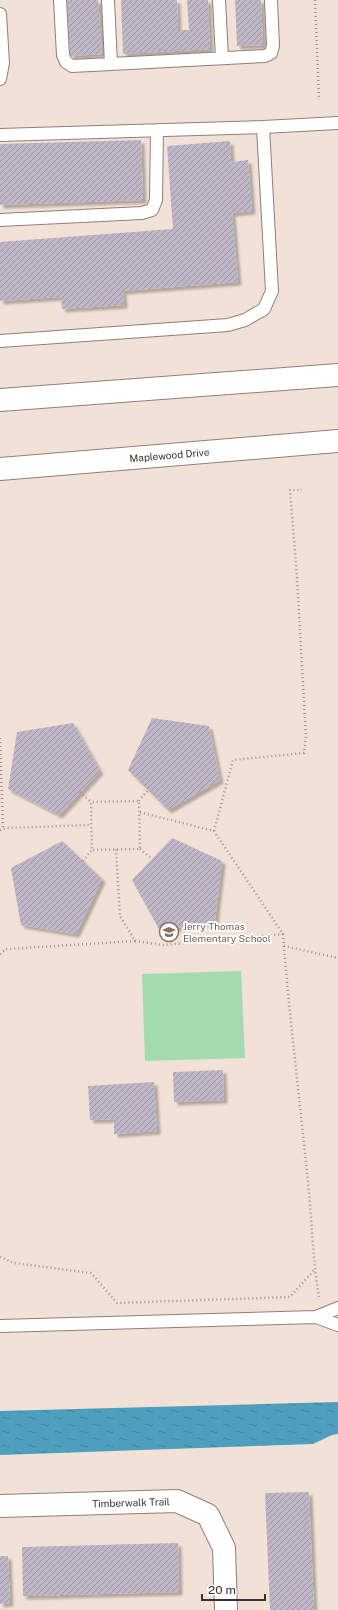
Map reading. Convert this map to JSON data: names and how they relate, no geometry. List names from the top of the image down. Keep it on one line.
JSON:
{"streets":{"street":["Maplewood Drive","Timberwalk Trail"]},"places":{"school or university":["Jerry Thomas Elementary School"]},"scale_bar":"20 m"}
